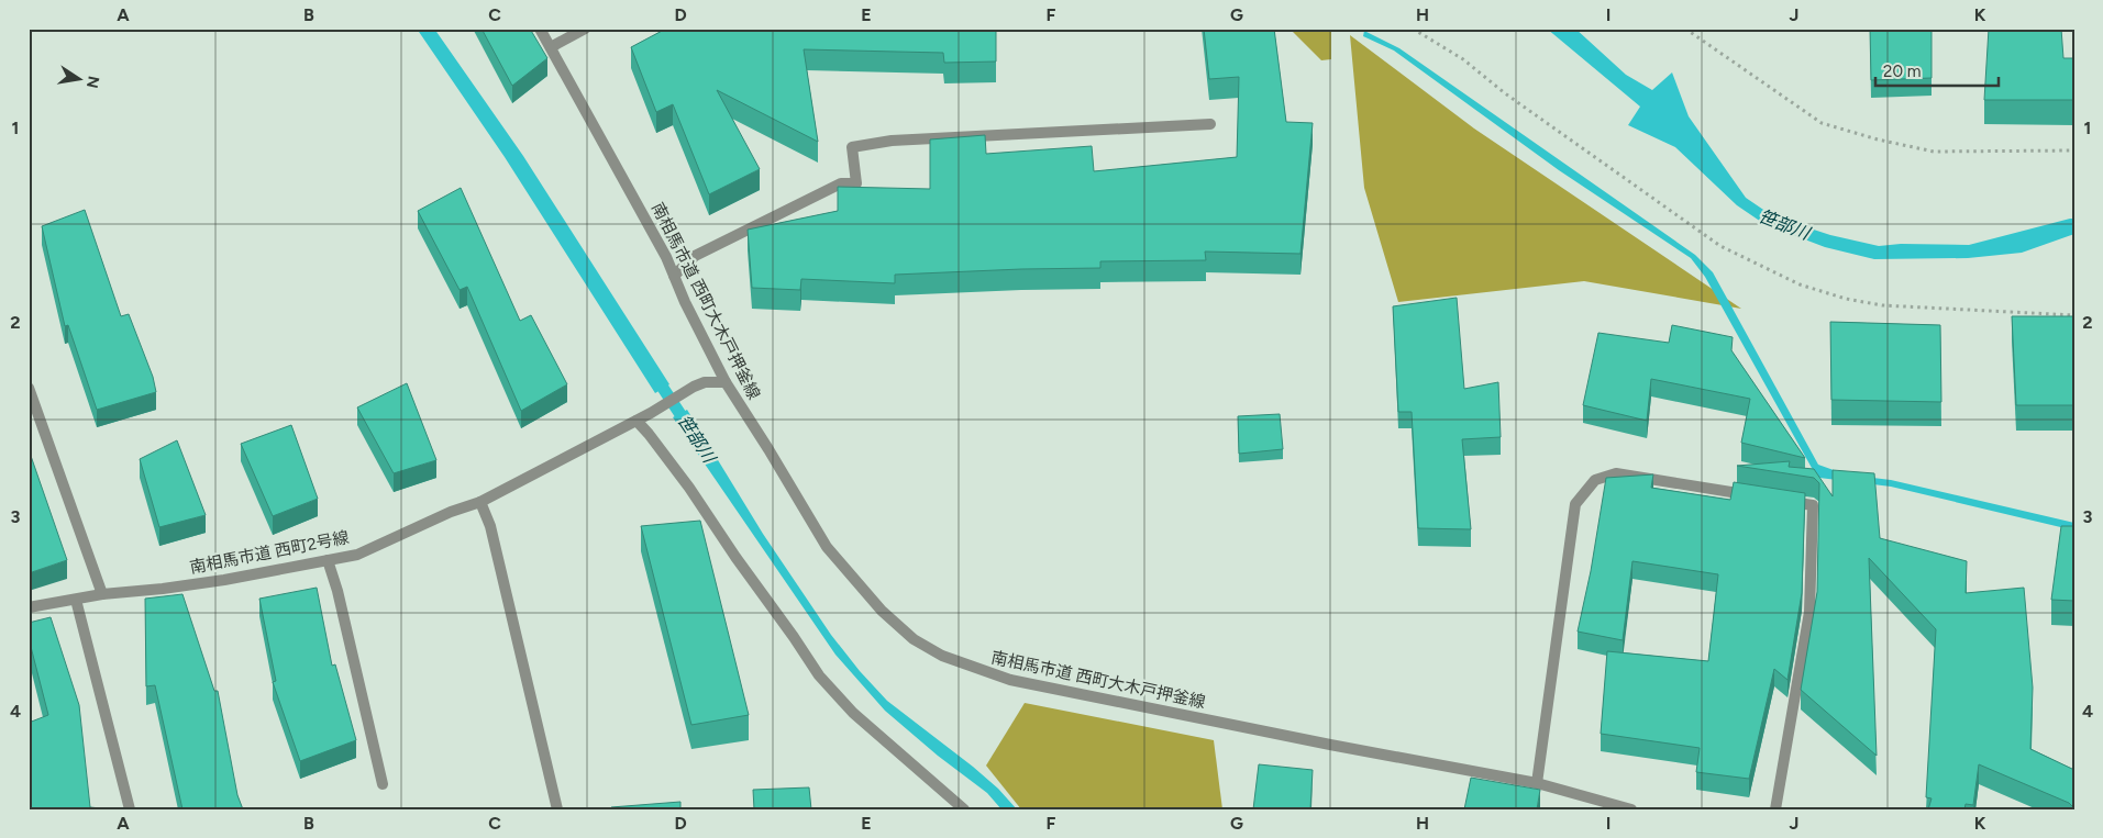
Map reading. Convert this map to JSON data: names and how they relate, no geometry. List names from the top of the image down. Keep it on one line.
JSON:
{"streets":{"street":["南相馬市道 西町大木戸押釜線","南相馬市道 西町2号線"]},"crossings":[["南相馬市道 西町大木戸押釜線","南相馬市道 西町2号線"]],"water":["笹部川"],"scale_bar":"20 m","north":"right","grid":{"columns":["A","B","C","D","E","F","G","H","I","J","K"],"rows":["1","2","3","4"]}}
